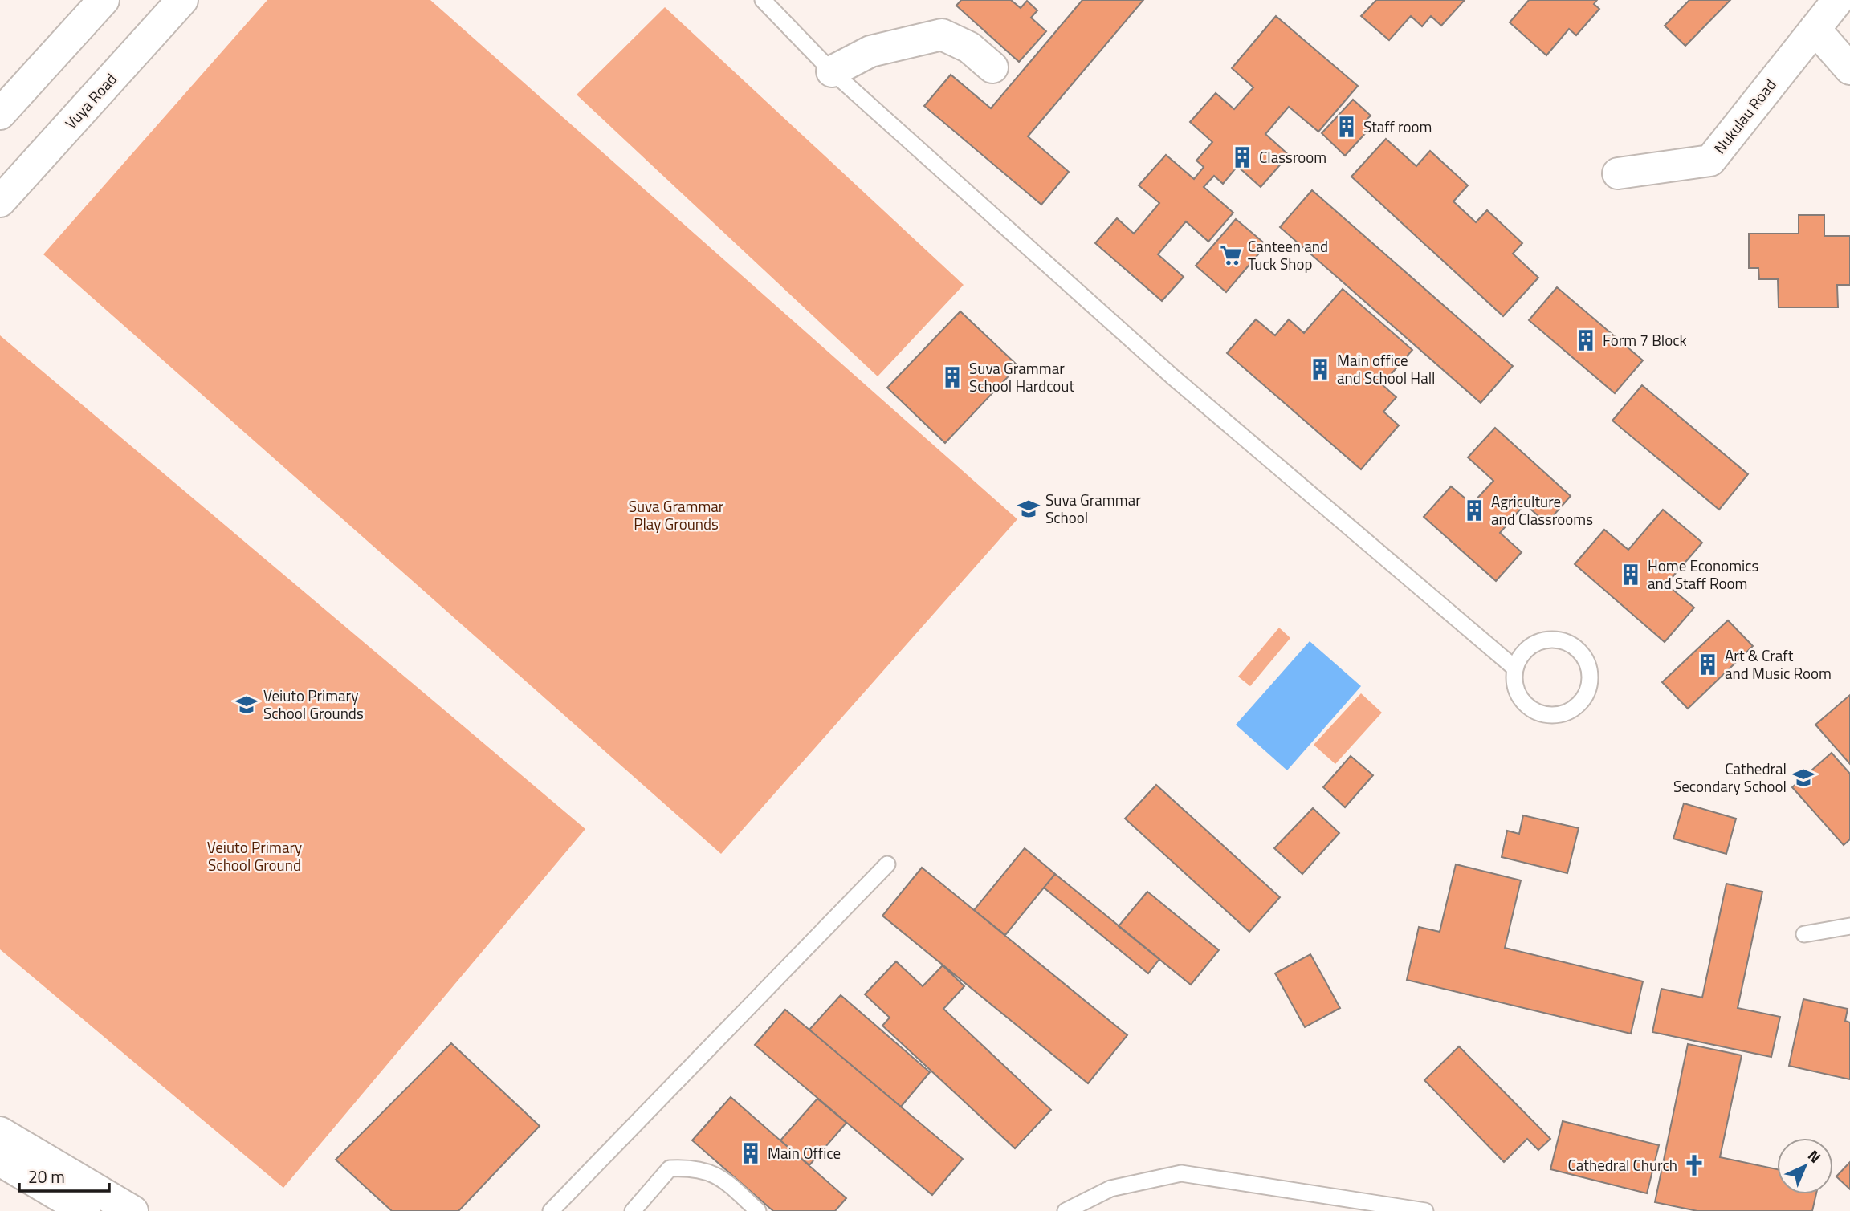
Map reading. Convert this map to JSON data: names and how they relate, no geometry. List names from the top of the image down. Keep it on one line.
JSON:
{"streets":{"main road":["Vuya Road","Nukulau Road"]},"parks":["Suva Grammar Play Grounds","Veiuto Primary School Ground"],"places":{"building":["Staff room","Classroom","Form 7 Block","Main office and School Hall","Suva Grammar School Hardcout","Agriculture and Classrooms","Home Economics and Staff Room","Art & Craft and Music Room","Main Office"],"supermarket":["Canteen and Tuck Shop"],"school or university":["Suva Grammar School","Veiuto Primary School Grounds","Cathedral Secondary School"],"church":["Cathedral Church"]},"scale_bar":"20 m","north":"top right"}
